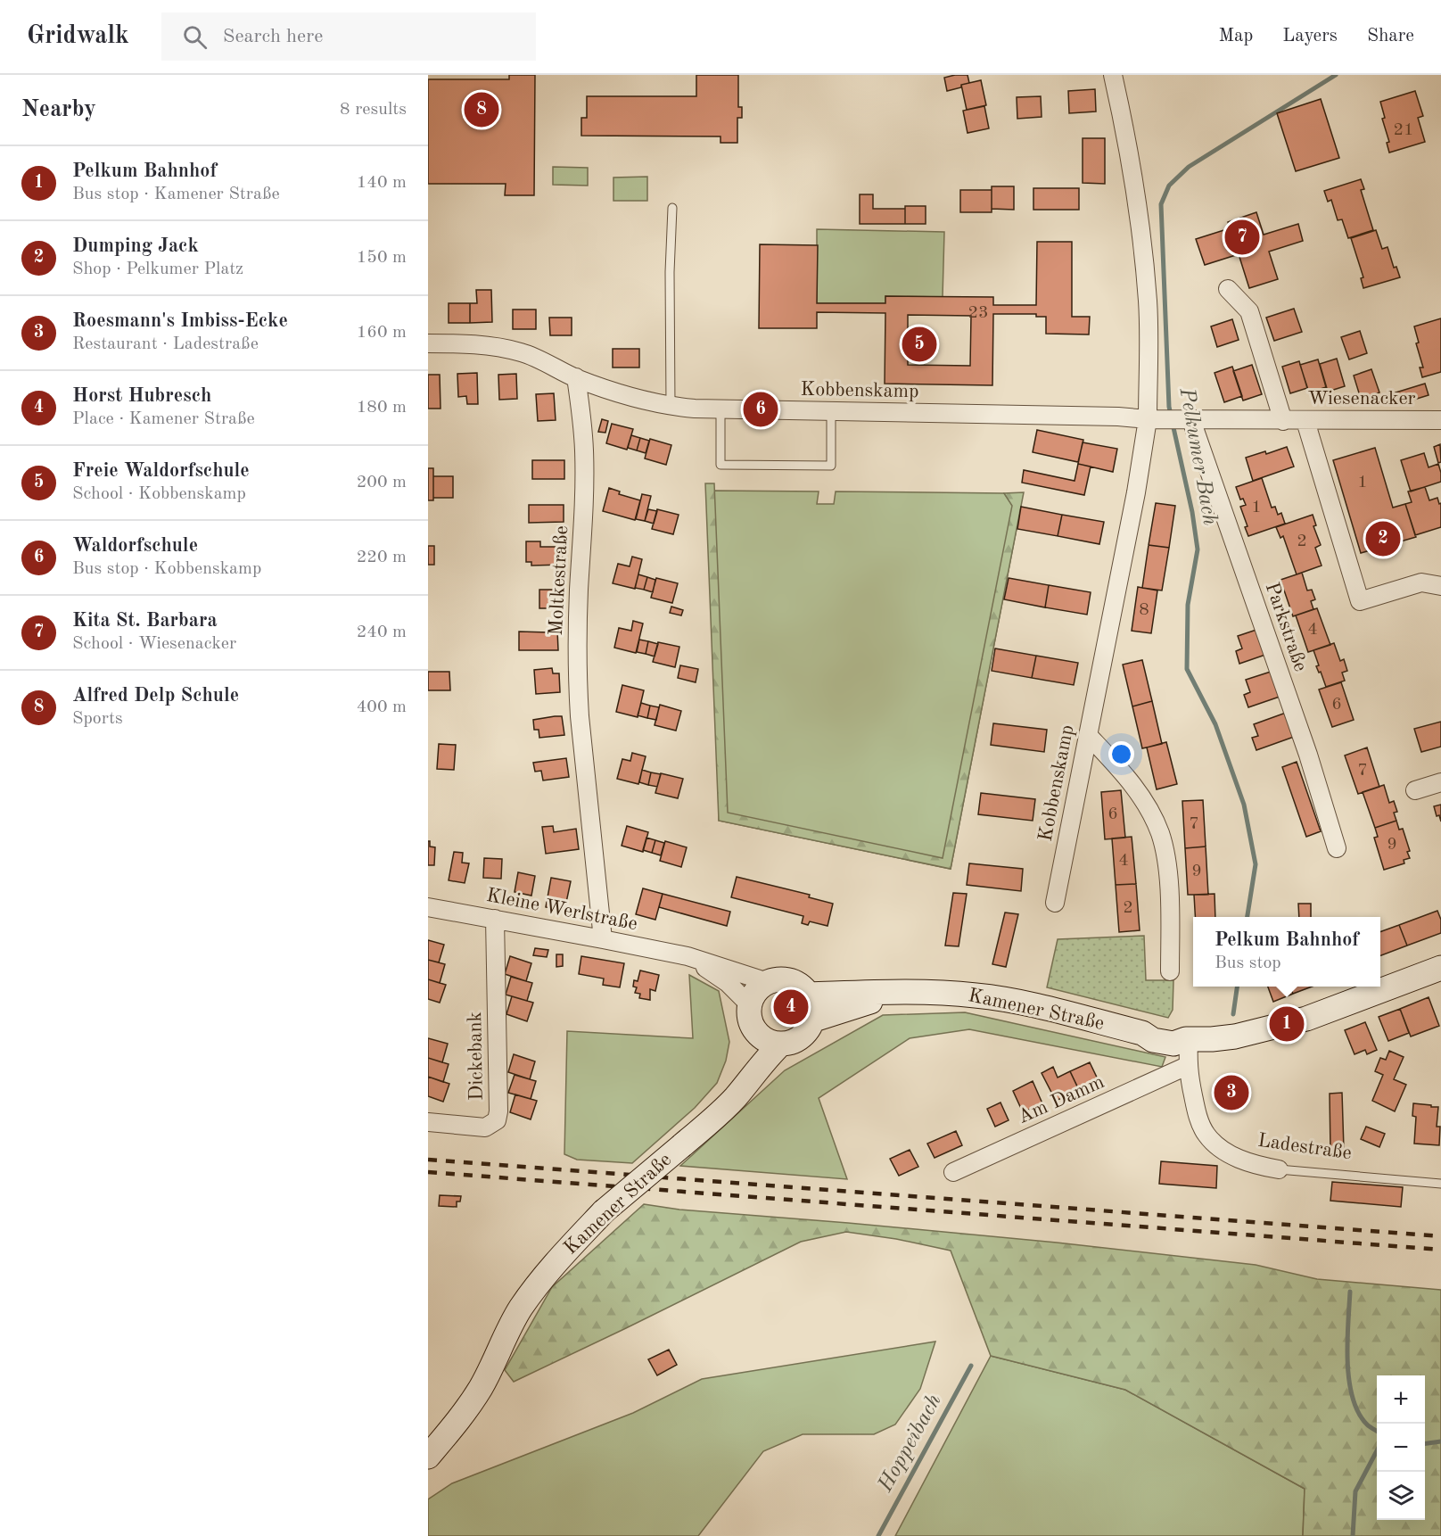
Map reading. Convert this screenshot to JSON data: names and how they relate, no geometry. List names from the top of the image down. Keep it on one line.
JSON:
{"streets":{"main road":["Kamener Straße"],"street":["Kobbenskamp","Wiesenacker","Moltkestraße","Parkstraße","Kleine Werlstraße","Dickebank","Am Damm","Ladestraße"]},"crossings":[["Kobbenskamp","Wiesenacker"],["Kobbenskamp","Moltkestraße"],["Wiesenacker","Parkstraße"],["Moltkestraße","Kleine Werlstraße"],["Kleine Werlstraße","Kamener Straße"],["Kleine Werlstraße","Dickebank"],["Kamener Straße","Ladestraße"],["Am Damm","Ladestraße"]],"water":["Pelkumer Bach","Hoppeibach"],"house_numbers":["21","23","1","1","2","8","4","6","7","6","7","9","4","9","2"],"page":{"header":"Gridwalk","search":"Search here","nav":["Map","Layers","Share"],"heading":["Nearby","8 results"],"pins":["8","7","5","6","2","4","1","3"],"list":[{"mark":"1","name":"Pelkum Bahnhof","note":"Bus stop · Kamener Straße","value":"140 m"},{"mark":"2","name":"Dumping Jack","note":"Shop · Pelkumer Platz","value":"150 m"},{"mark":"3","name":"Roesmann's Imbiss-Ecke","note":"Restaurant · Ladestraße","value":"160 m"},{"mark":"4","name":"Horst Hubresch","note":"Place · Kamener Straße","value":"180 m"},{"mark":"5","name":"Freie Waldorfschule","note":"School · Kobbenskamp","value":"200 m"},{"mark":"6","name":"Waldorfschule","note":"Bus stop · Kobbenskamp","value":"220 m"},{"mark":"7","name":"Kita St. Barbara","note":"School · Wiesenacker","value":"240 m"},{"mark":"8","name":"Alfred Delp Schule","note":"Sports","value":"400 m"}],"popup":["Pelkum Bahnhof","Bus stop"],"map_buttons":["+","−"]}}
